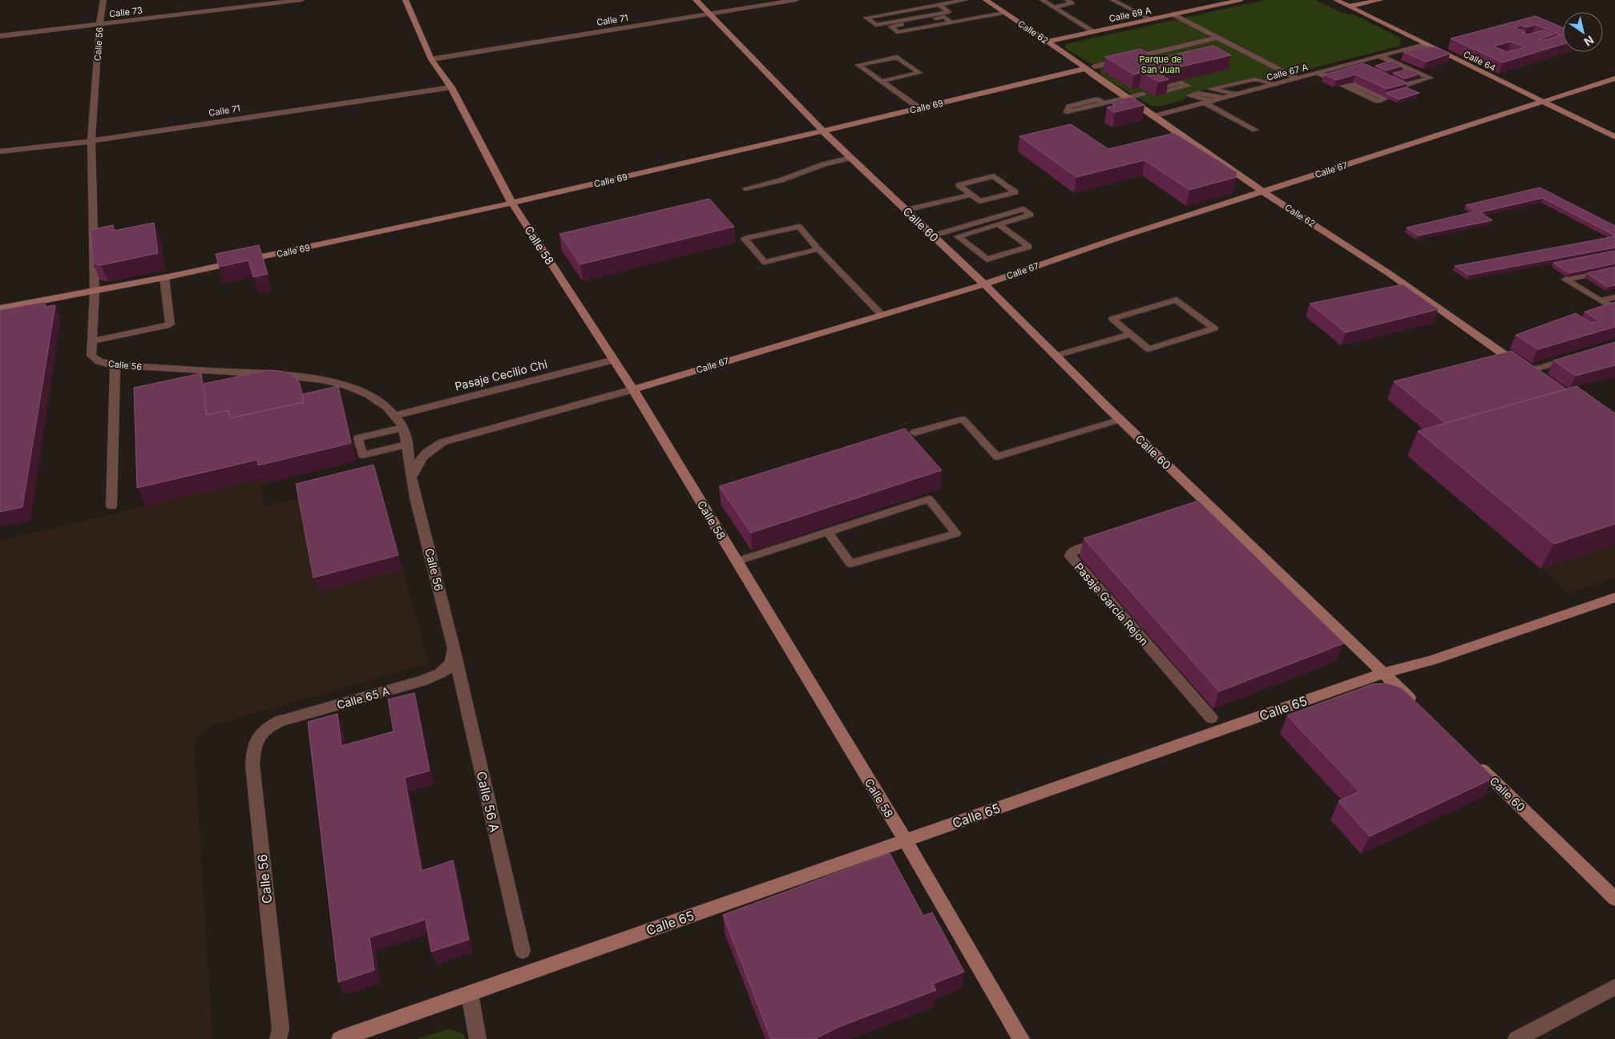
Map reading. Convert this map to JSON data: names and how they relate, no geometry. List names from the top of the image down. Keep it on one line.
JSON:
{"streets":{"main road":["Calle 69 A","Calle 62","Calle 64","Calle 69","Calle 67","Calle 60","Calle 58","Calle 65"],"street":["Calle 73","Calle 71","Calle 56","Calle 67 A","Pasaje Cecilio Chi","Pasaje García Rejon","Calle 65 A","Calle 56 A"]},"crossings":[["Calle 73","Calle 56"],["Calle 69 A","Calle 62"],["Calle 71","Calle 56"],["Calle 71","Calle 60"],["Calle 71","Calle 58"],["Calle 62","Calle 67 A"],["Calle 62","Calle 69"],["Calle 62","Calle 67"],["Calle 56","Calle 69"],["Calle 56","Calle 67"],["Calle 56","Pasaje Cecilio Chi"],["Calle 56","Calle 65 A"],["Calle 56","Calle 56 A"],["Calle 64","Calle 67 A"],["Calle 64","Calle 67"],["Calle 69","Calle 60"],["Calle 69","Calle 58"],["Calle 67","Calle 60"],["Calle 67","Calle 58"],["Calle 60","Calle 65"],["Calle 58","Pasaje Cecilio Chi"],["Calle 58","Calle 65"],["Calle 65 A","Calle 56 A"]],"parks":["Parque de San Juan"],"north":"bottom right"}
